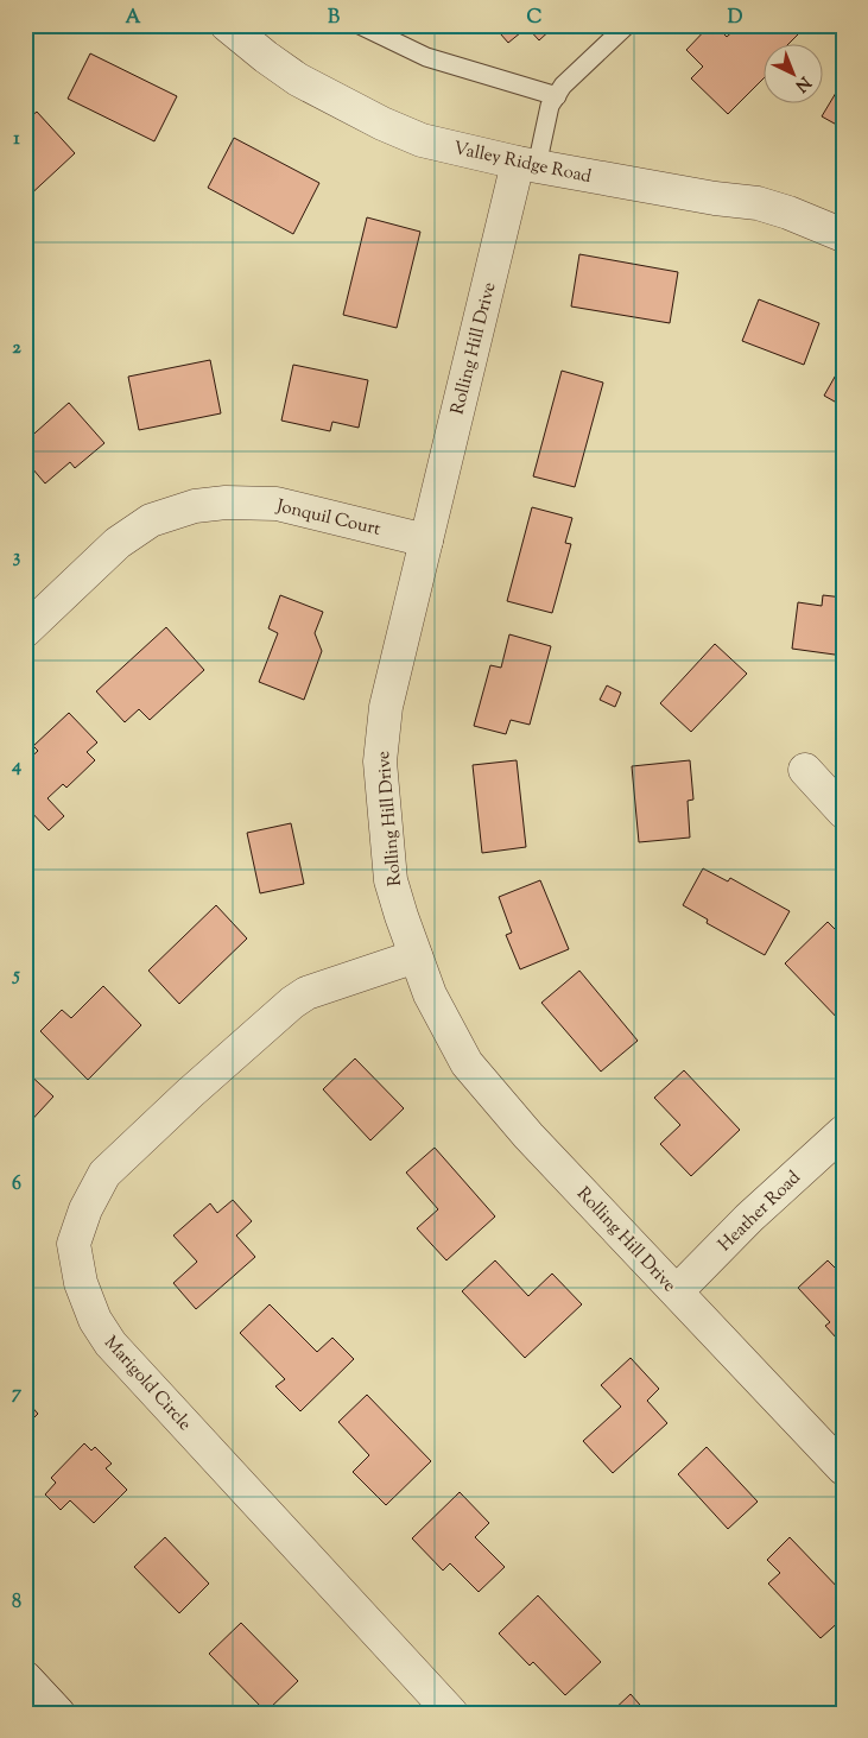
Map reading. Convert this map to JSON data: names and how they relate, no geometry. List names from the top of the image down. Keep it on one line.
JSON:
{"streets":{"street":["Valley Ridge Road","Rolling Hill Drive","Jonquil Court","Heather Road","Marigold Circle"]},"crossings":[["Valley Ridge Road","Rolling Hill Drive"],["Rolling Hill Drive","Jonquil Court"],["Rolling Hill Drive","Heather Road"],["Rolling Hill Drive","Marigold Circle"]],"north":"bottom right","grid":{"columns":["A","B","C","D"],"rows":["1","2","3","4","5","6","7","8"]}}
